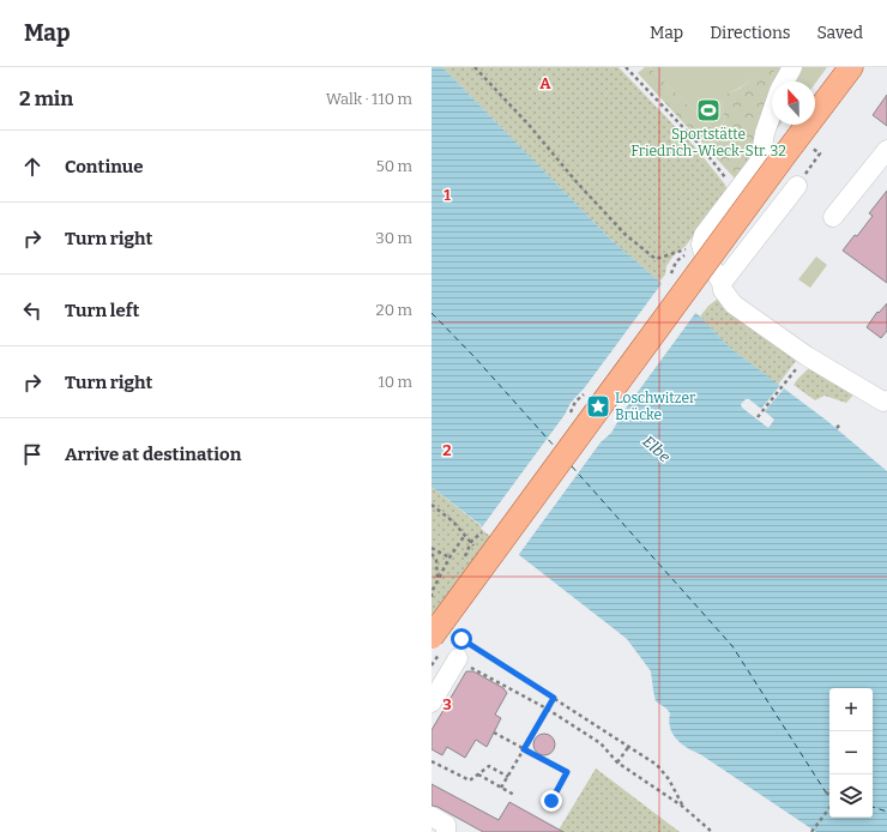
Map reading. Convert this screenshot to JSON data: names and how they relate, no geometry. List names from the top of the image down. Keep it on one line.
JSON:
{"water":["Elbe"],"places":{"sports":["Sportstätte Friedrich-Wieck-Str. 32"],"place":["Loschwitzer Brücke"]},"north":"top","page":{"header":"Map","nav":["Map","Directions","Saved"],"heading":["2 min","Walk · 110 m"],"list":[["Continue","50 m"],["Turn right","30 m"],["Turn left","20 m"],["Turn right","10 m"],"Arrive at destination"],"map_buttons":["+","−"]},"grid":{"columns":["A"],"rows":["1","2","3"]}}
